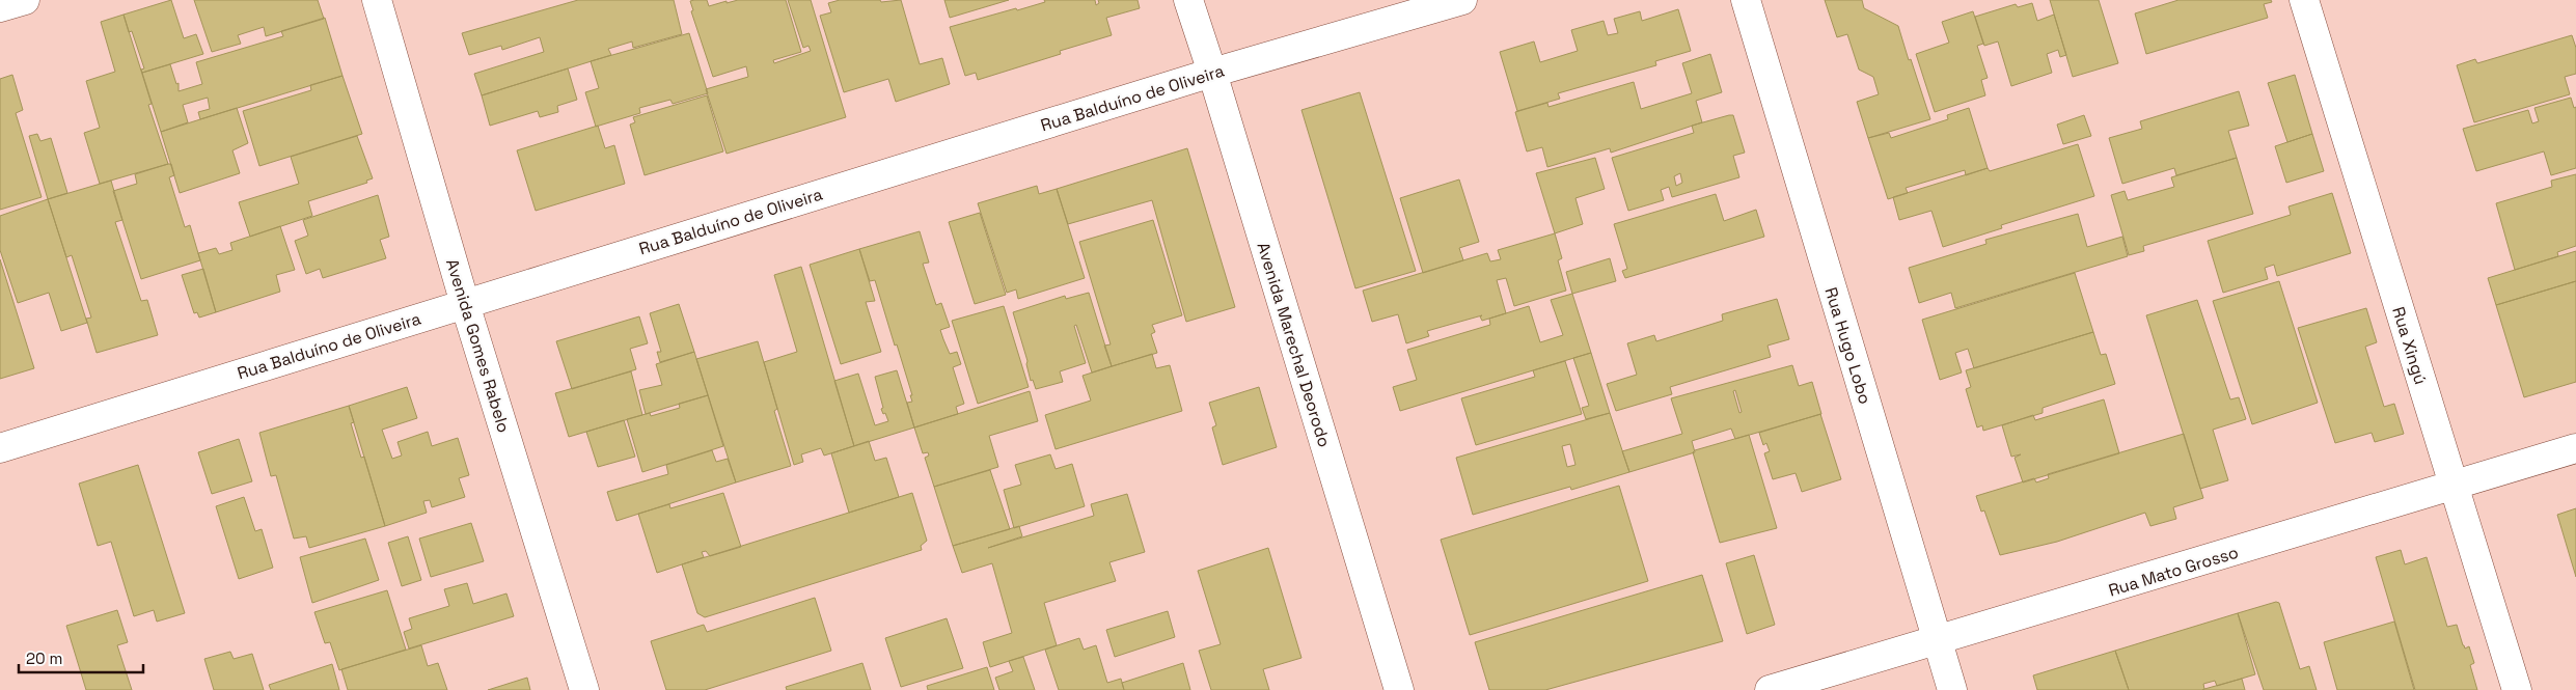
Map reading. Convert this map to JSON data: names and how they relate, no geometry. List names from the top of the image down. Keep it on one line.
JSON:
{"streets":{"street":["Rua Balduíno de Oliveira","Avenida Marechal Deorodo","Avenida Gomes Rabelo","Rua Hugo Lobo","Rua Xingú","Rua Mato Grosso"]},"crossings":[["Rua Balduíno de Oliveira","Avenida Marechal Deorodo"],["Rua Balduíno de Oliveira","Avenida Gomes Rabelo"],["Rua Hugo Lobo","Rua Mato Grosso"],["Rua Xingú","Rua Mato Grosso"]],"scale_bar":"20 m"}
